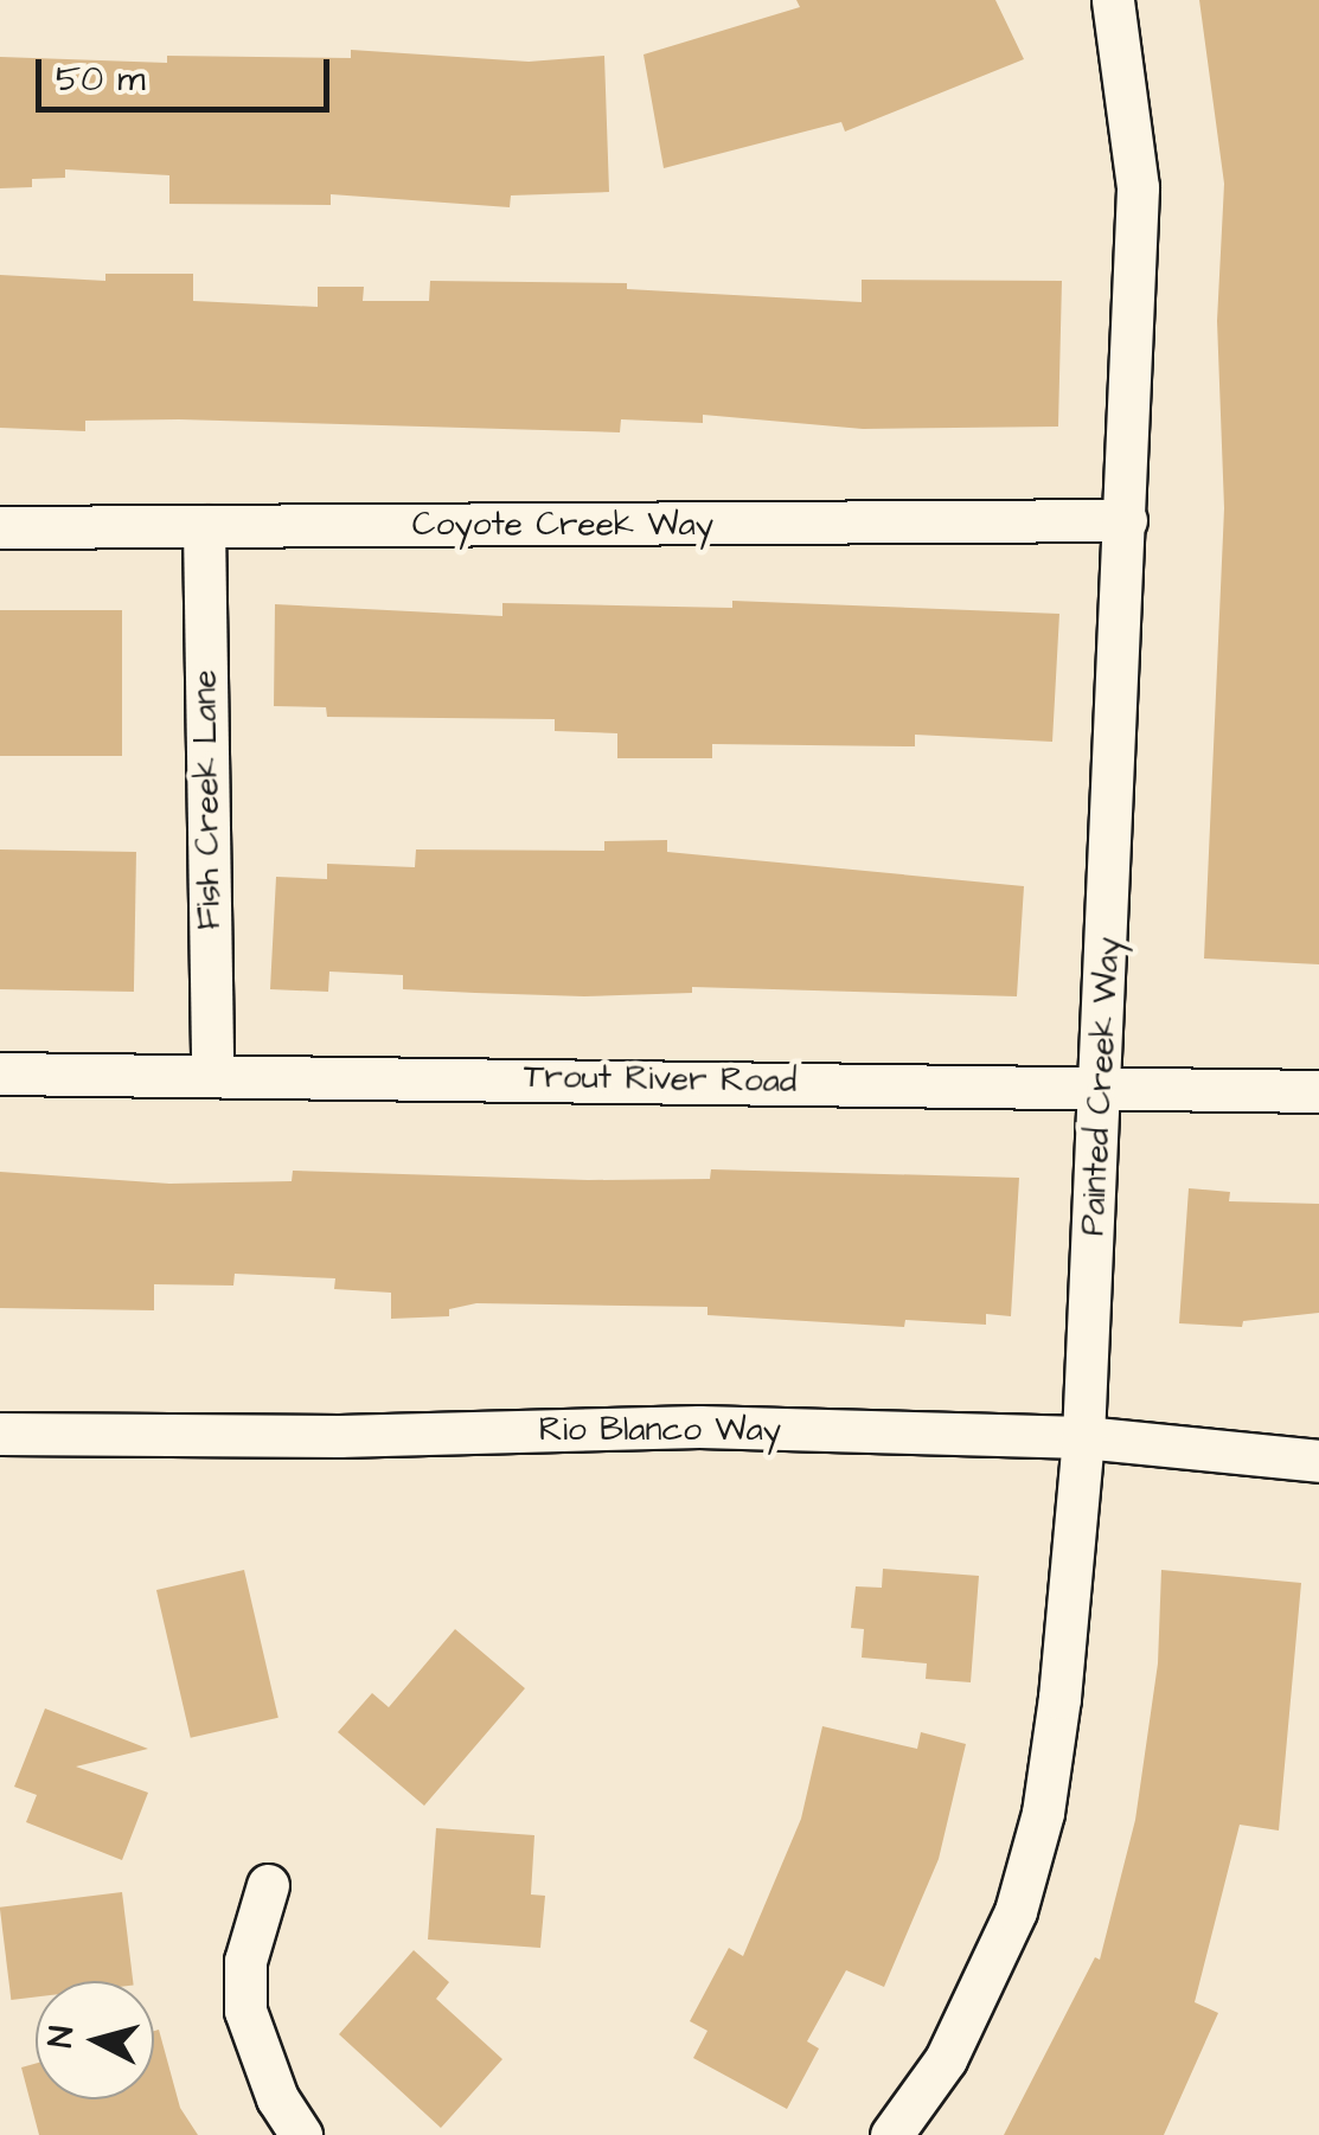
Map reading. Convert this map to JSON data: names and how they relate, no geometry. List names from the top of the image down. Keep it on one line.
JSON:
{"streets":{"street":["Coyote Creek Way","Fish Creek Lane","Trout River Road","Painted Creek Way","Rio Blanco Way"]},"crossings":[["Coyote Creek Way","Fish Creek Lane"],["Coyote Creek Way","Painted Creek Way"],["Fish Creek Lane","Trout River Road"],["Trout River Road","Painted Creek Way"],["Painted Creek Way","Rio Blanco Way"]],"scale_bar":"50 m","north":"left"}
